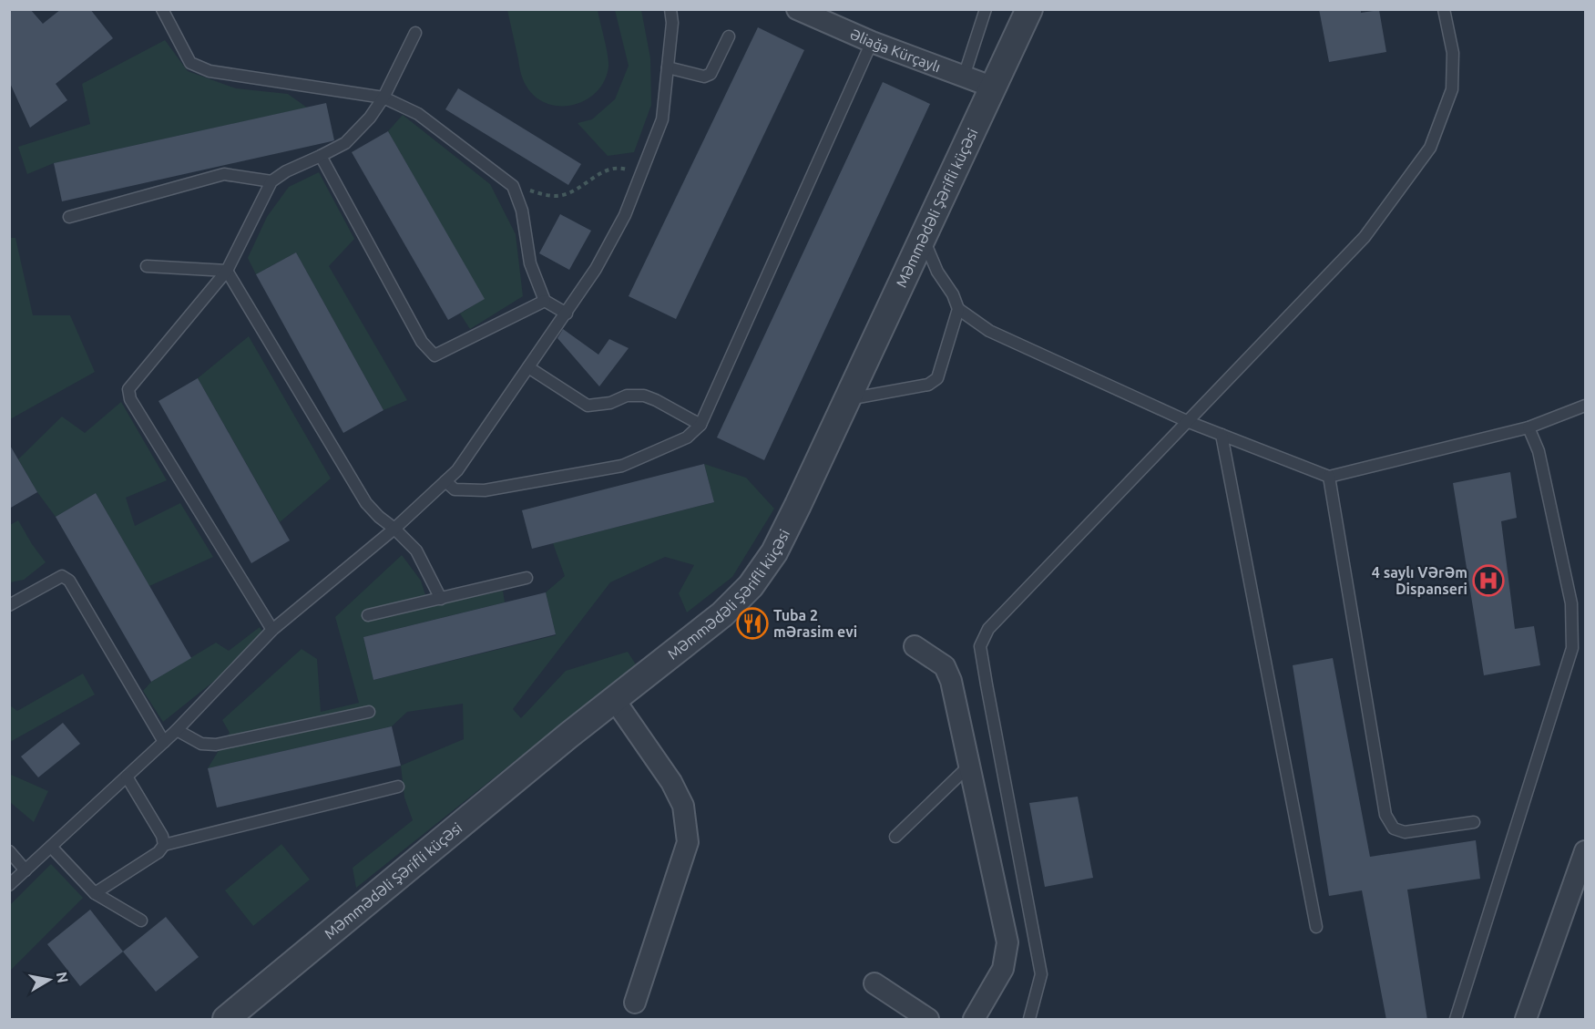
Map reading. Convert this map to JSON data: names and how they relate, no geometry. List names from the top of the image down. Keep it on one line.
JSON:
{"streets":{"street":["Əliağa Kürçaylı","Məmmədəli Şərifli küçəsi"]},"crossings":[["Əliağa Kürçaylı","Məmmədəli Şərifli küçəsi"]],"places":{"hospital":["4 saylı Vərəm Dispanseri"],"restaurant":["Tuba 2 mərasim evi"]},"north":"right"}
